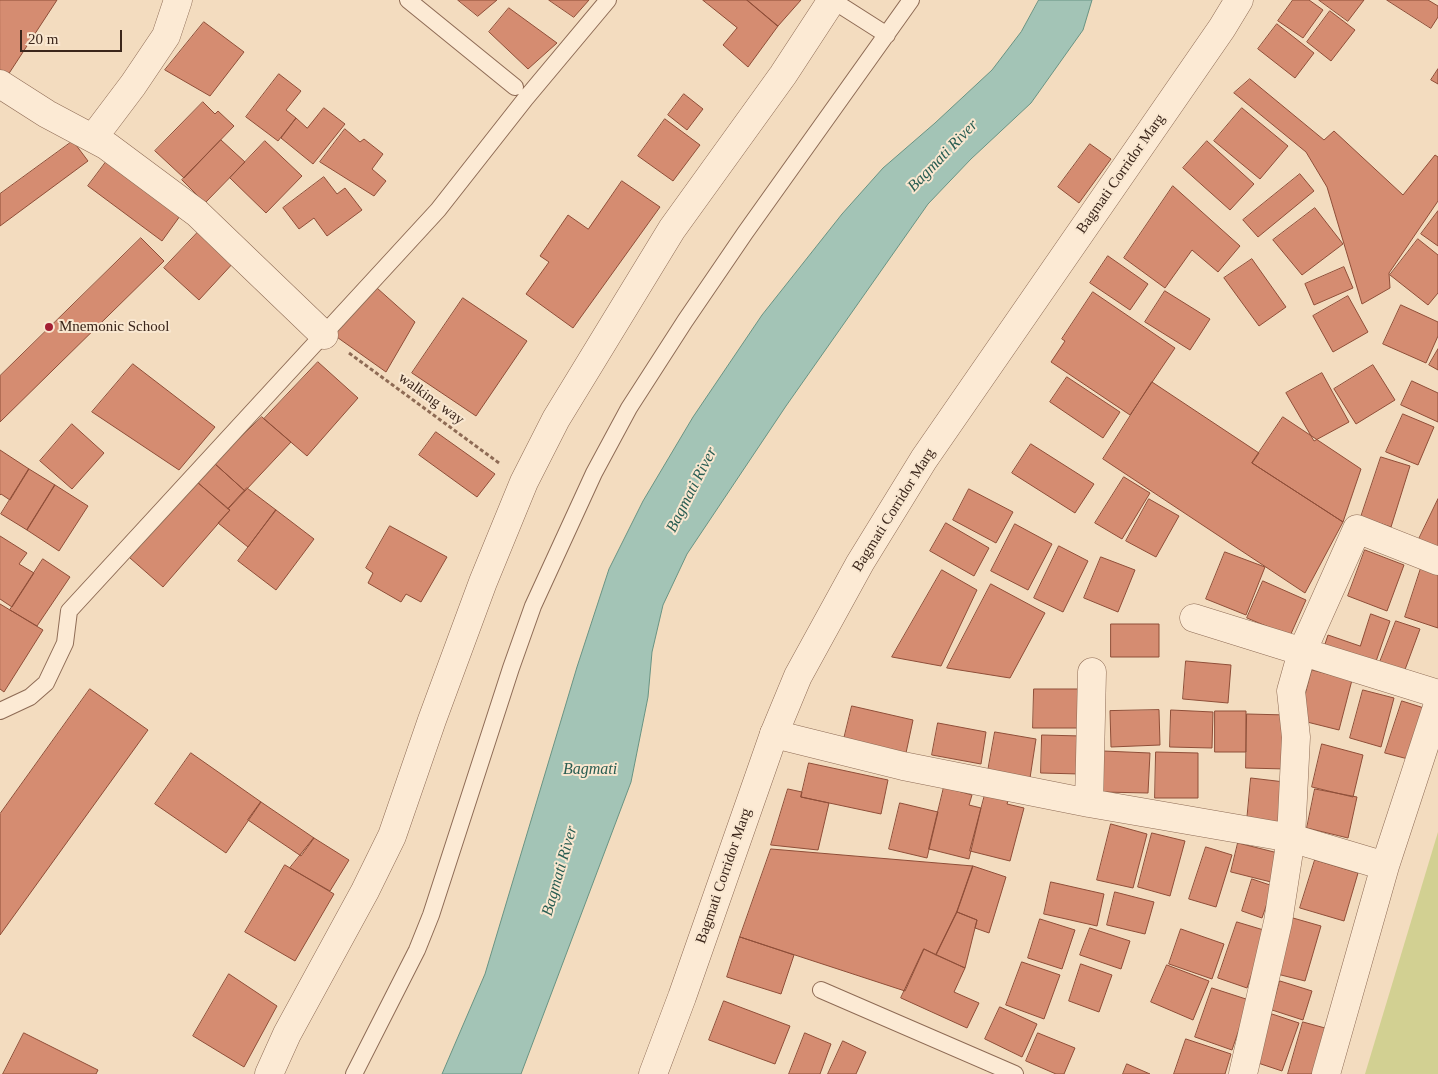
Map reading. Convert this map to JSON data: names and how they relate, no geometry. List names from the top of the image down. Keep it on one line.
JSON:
{"streets":{"street":["Bagmati Corridor Marg"],"path":["walking way"]},"water":["Bagmati River","Bagmati"],"places":["Mnemonic School"],"scale_bar":"20 m"}
